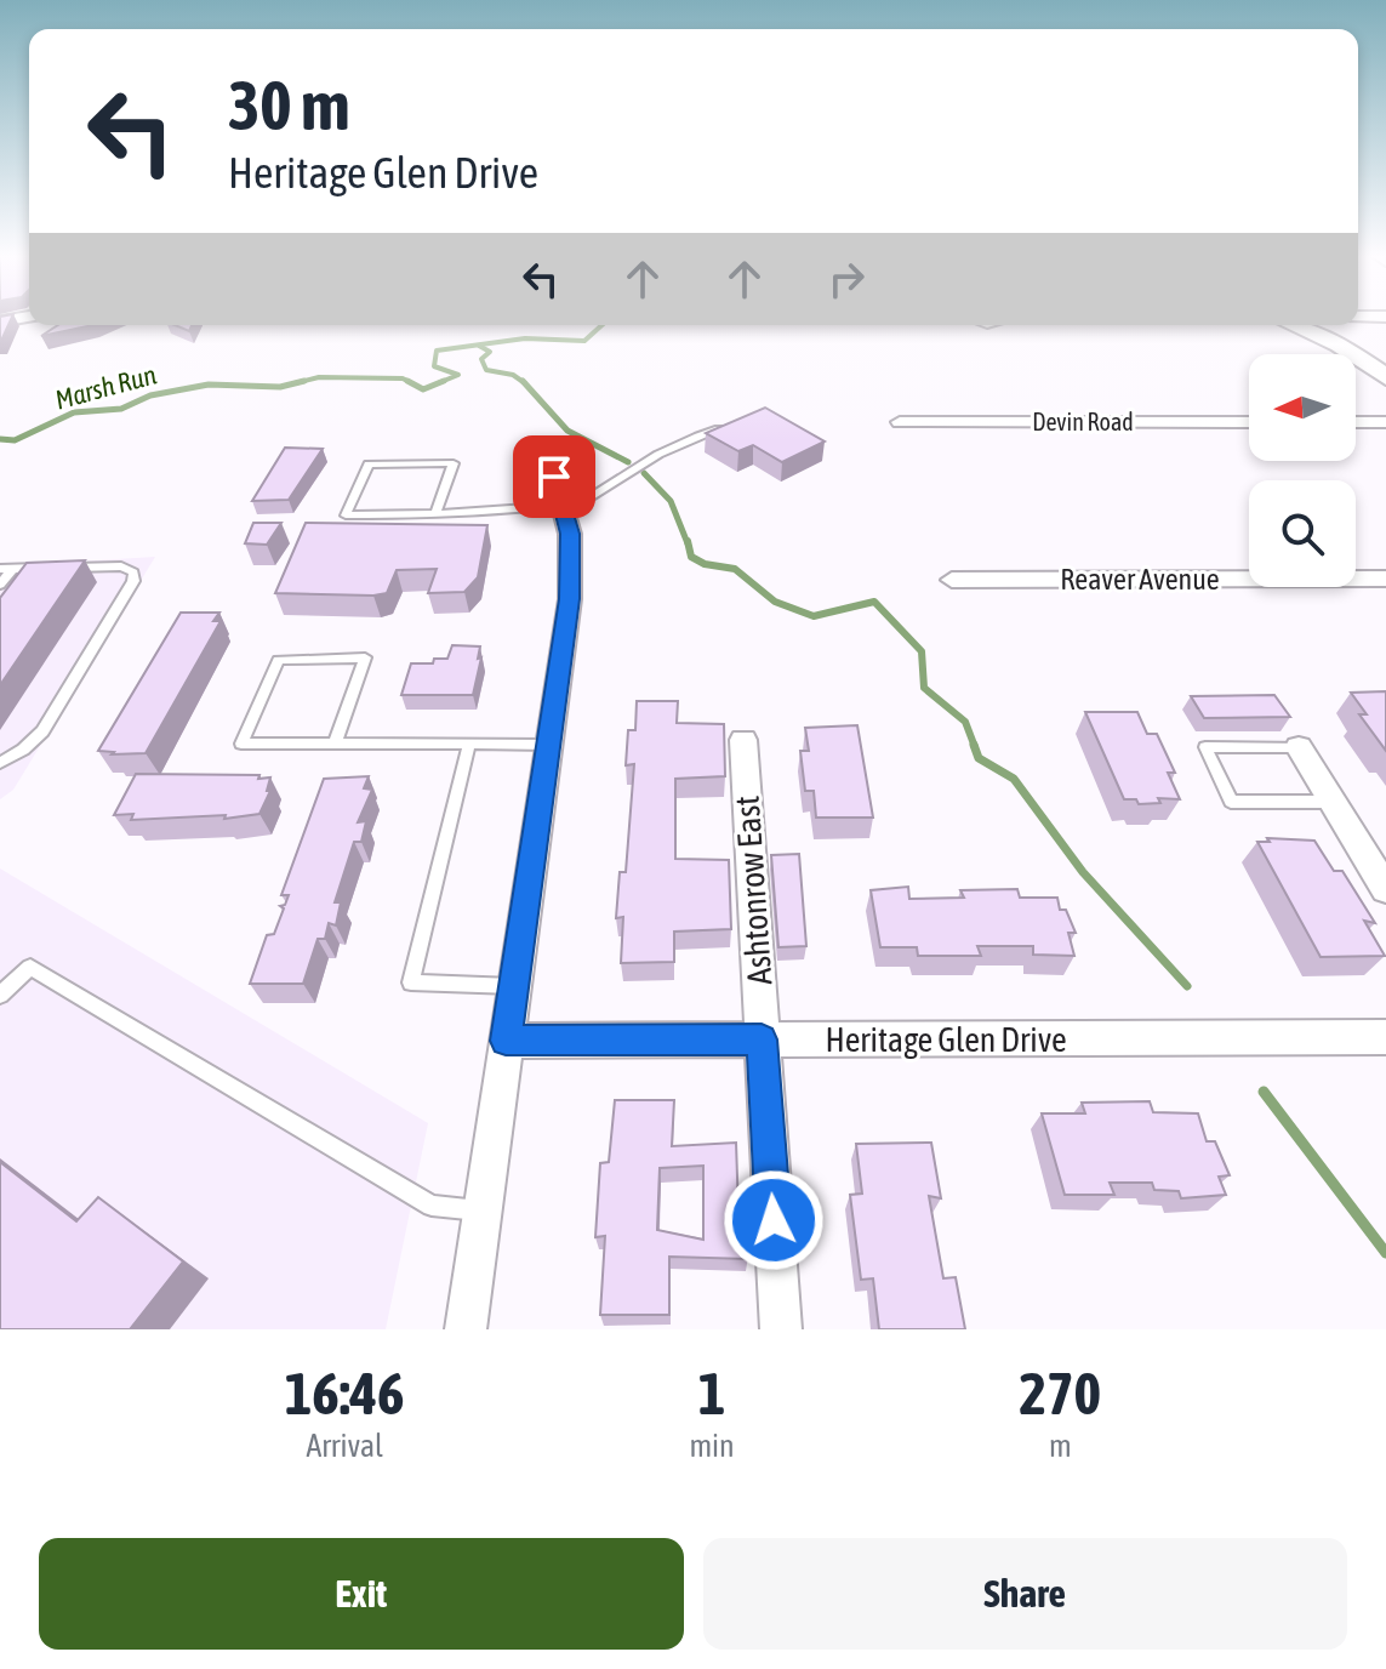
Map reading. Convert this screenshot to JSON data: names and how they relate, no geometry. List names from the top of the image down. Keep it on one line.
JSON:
{"streets":{"street":["Devin Road","Reaver Avenue","Ashtonrow East","Heritage Glen Drive"]},"crossings":[["Ashtonrow East","Heritage Glen Drive"]],"water":["Marsh Run"],"north":"left","page":{"turn":["30 m","Heritage Glen Drive"],"eta":["16:46","Arrival","1","min","270","m"],"buttons":["Exit","Share"]}}
